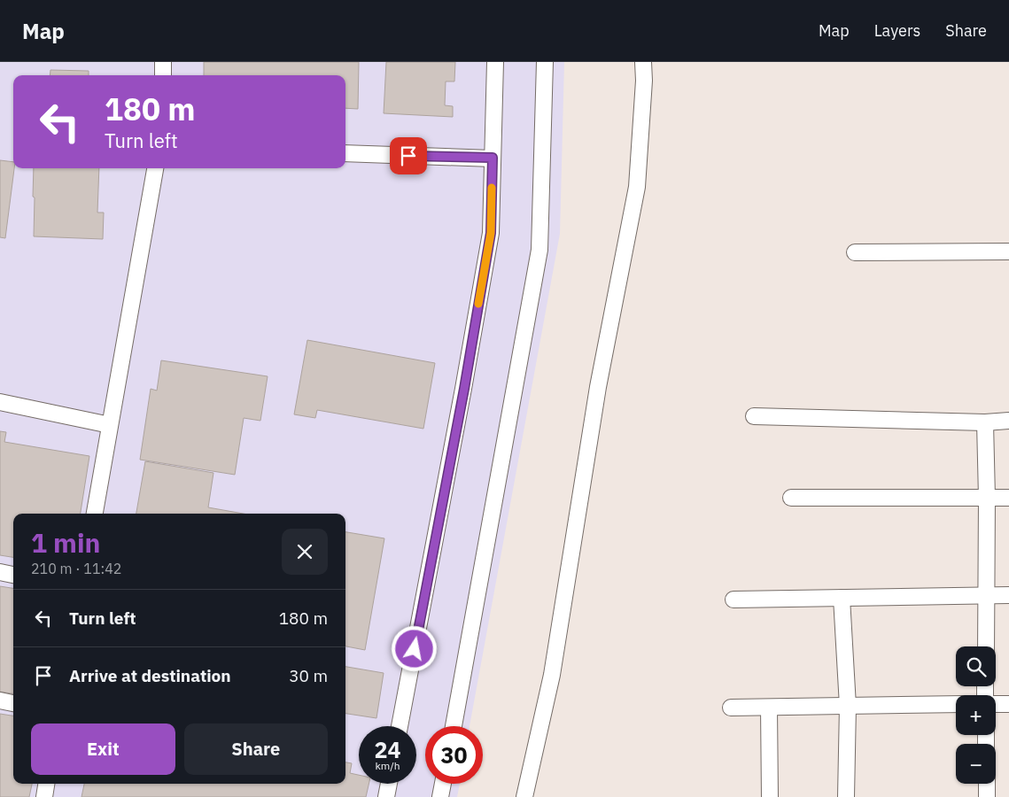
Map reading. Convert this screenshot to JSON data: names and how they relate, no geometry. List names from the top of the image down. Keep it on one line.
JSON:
{"page":{"header":"Map","nav":["Map","Layers","Share"],"turn":["180 m","Turn left"],"heading":["1 min","210 m · 11:42"],"list":[{"name":"Turn left","value":"180 m"},{"name":"Arrive at destination","value":"30 m"}],"map_buttons":["+","−"],"buttons":["Exit","Share"],"speed":"24 km/h","limit":"30"}}
